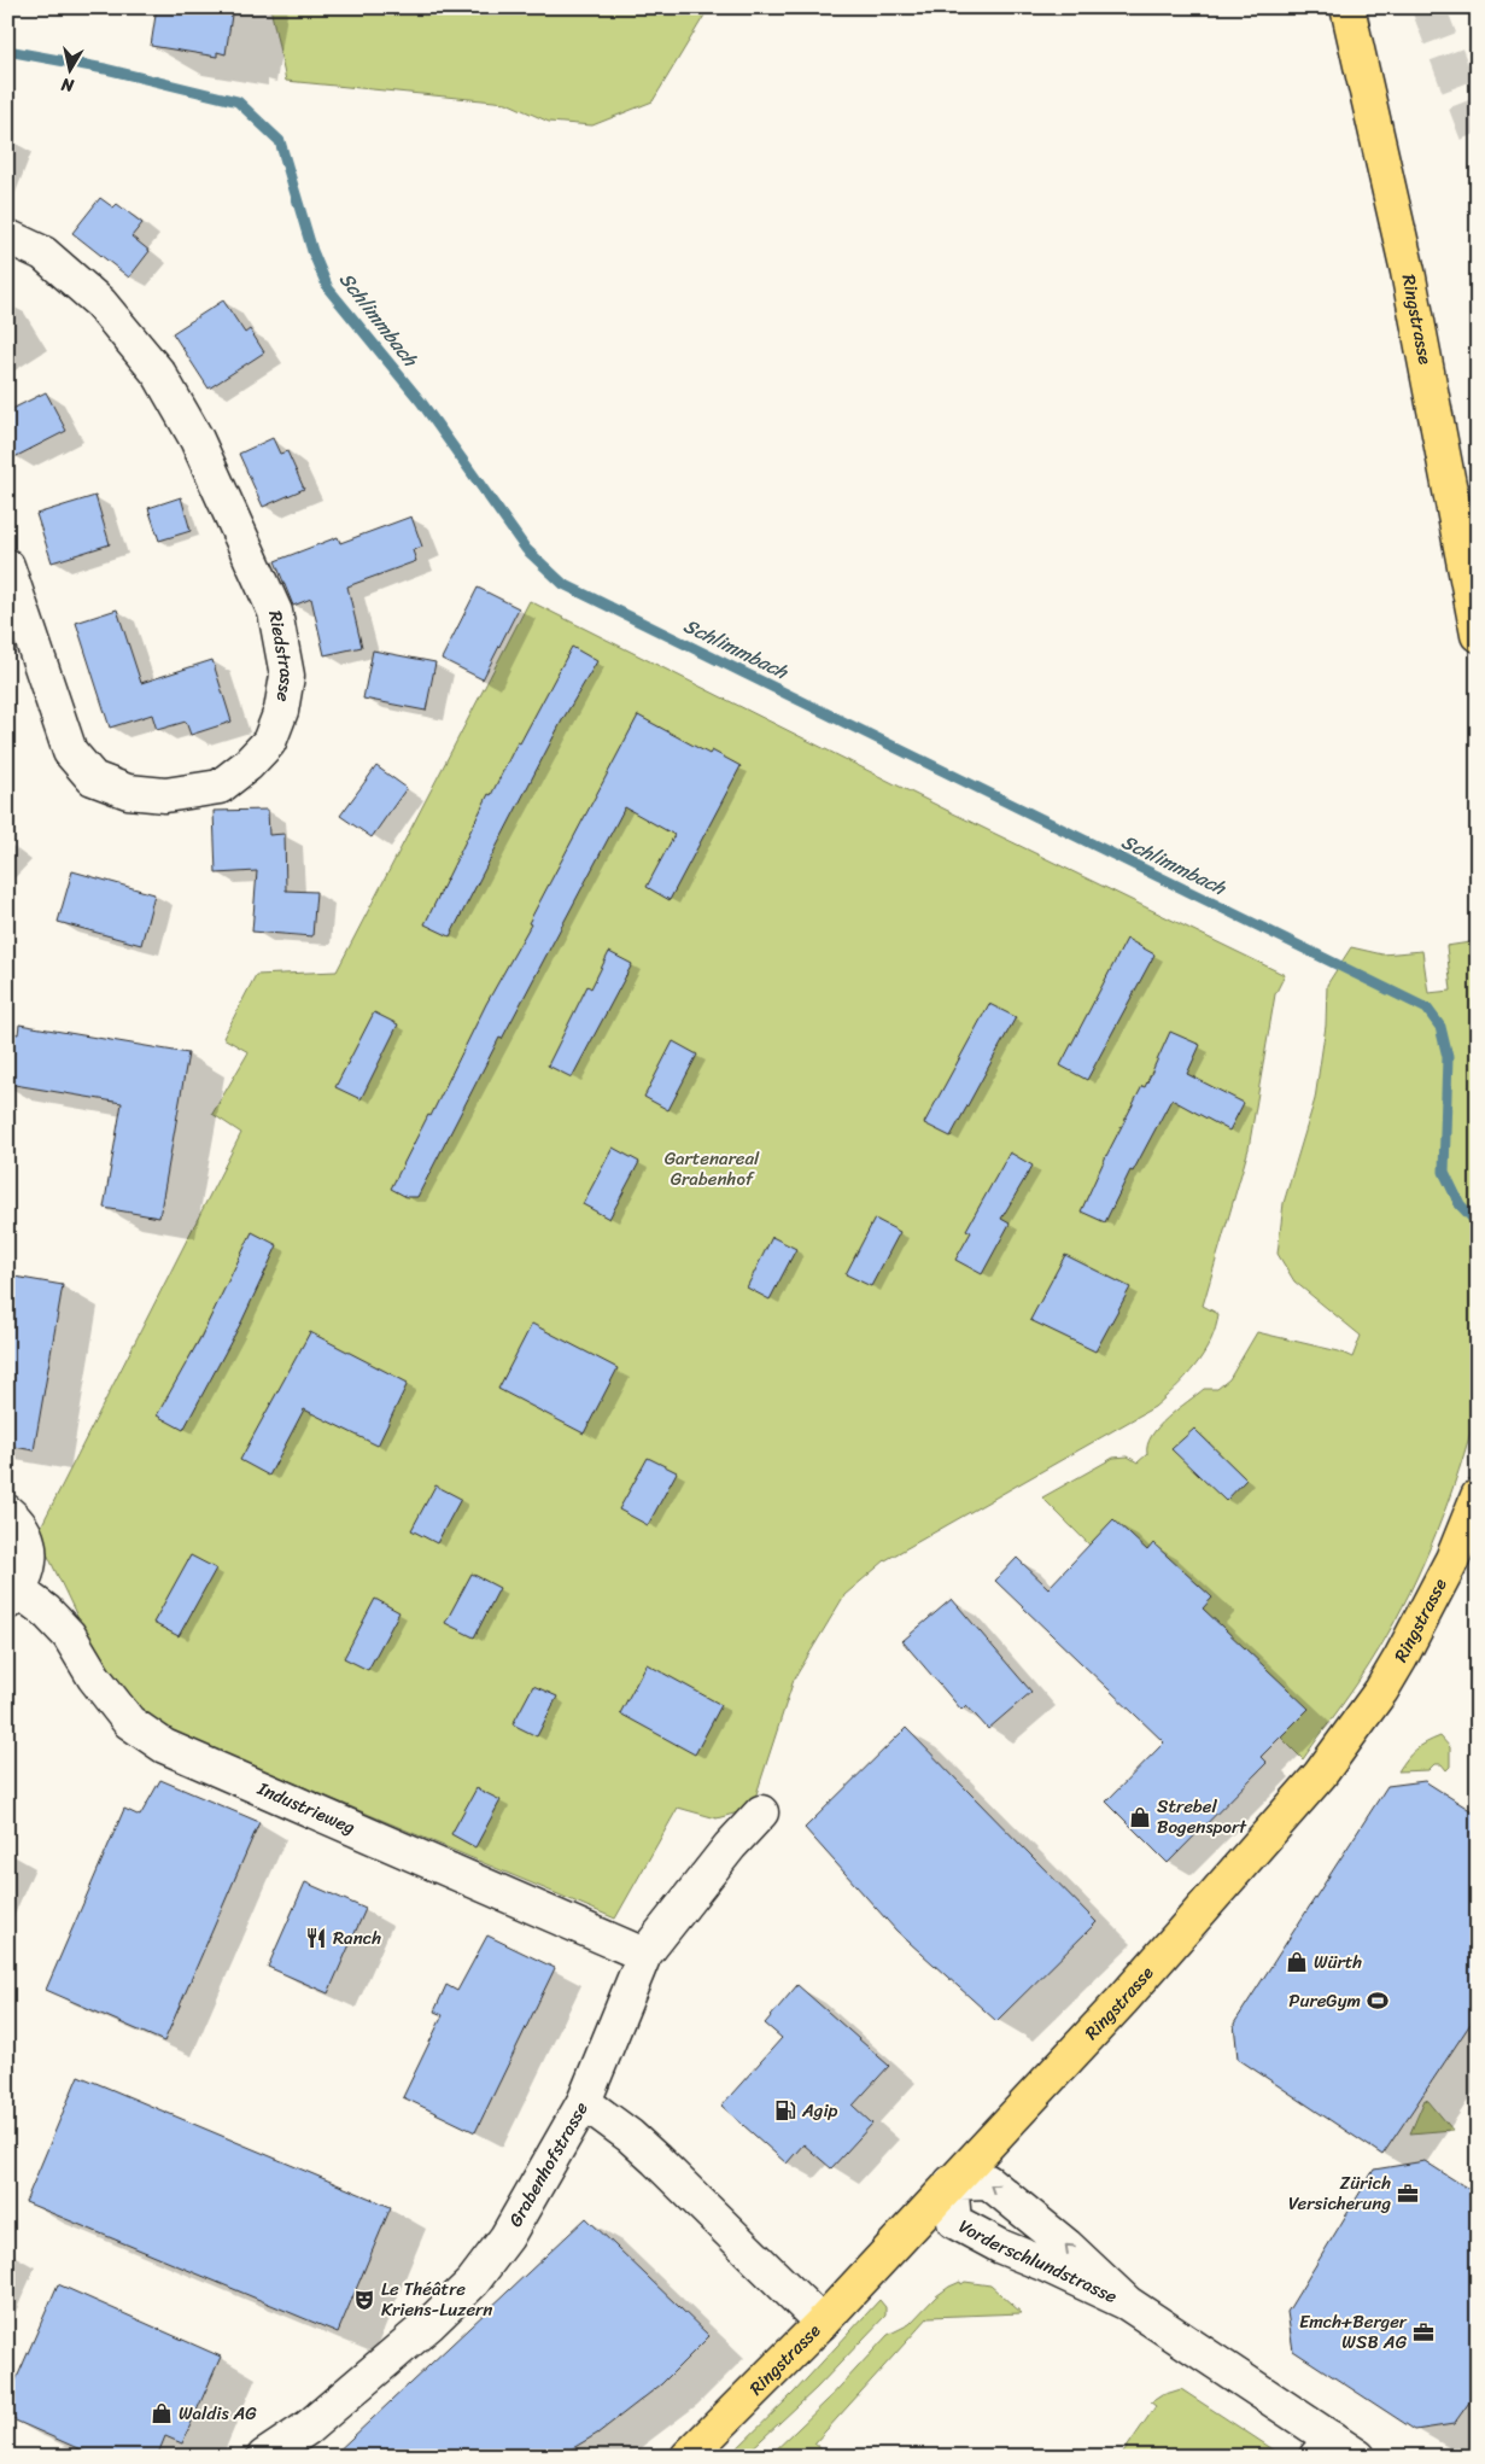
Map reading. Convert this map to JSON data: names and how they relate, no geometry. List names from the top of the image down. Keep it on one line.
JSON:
{"streets":{"main road":["Ringstrasse"],"street":["Riedstrasse","Industrieweg","Grabenhofstrasse","Vorderschlundstrasse"]},"crossings":[["Ringstrasse","Vorderschlundstrasse"],["Industrieweg","Grabenhofstrasse"]],"water":["Schlimmbach"],"parks":["Gartenareal Grabenhof"],"places":{"shop":["Strebel Bogensport","Würth","Waldis AG"],"restaurant":["Ranch"],"sports":["PureGym"],"fuel station":["Agip"],"office":["Zürich Versicherung","Emch+Berger WSB AG"],"theatre":["Le Théâtre Kriens-Luzern"]},"north":"bottom"}
